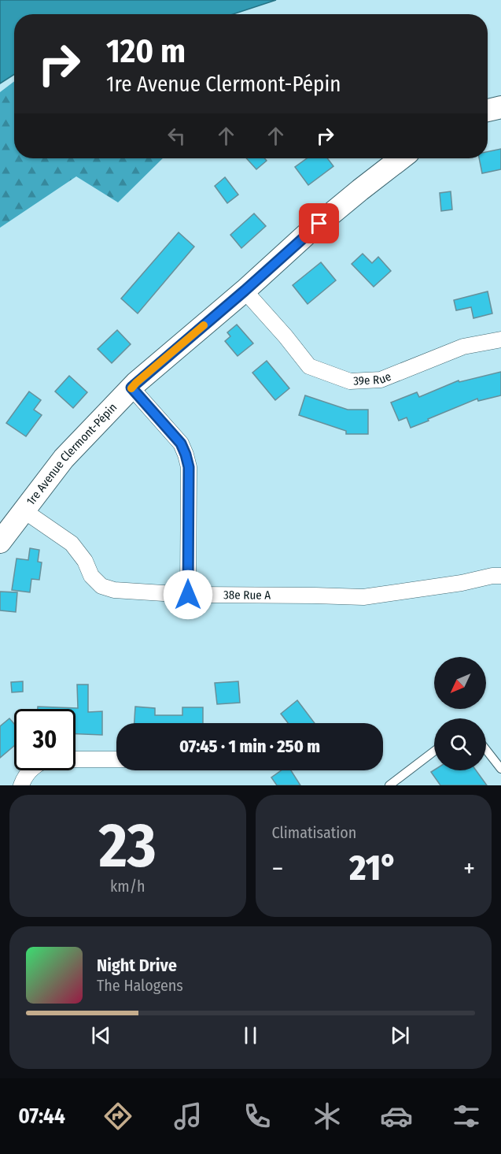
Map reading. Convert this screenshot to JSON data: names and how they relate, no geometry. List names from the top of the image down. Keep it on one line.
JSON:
{"streets":{"street":["39e Rue","1re Avenue Clermont-Pépin","38e Rue A"]},"crossings":[["39e Rue","1re Avenue Clermont-Pépin"],["1re Avenue Clermont-Pépin","38e Rue A"]],"north":"bottom left","page":{"turn":["120 m","1re Avenue Clermont-Pépin"],"limit":"30","trip":"07:45 · 1 min · 250 m","tile":[["23","km/h"],"Climatisation"],"heat":["−","21°","+"],"song":["Night Drive","The Halogens"],"tabs":"07:44"}}
